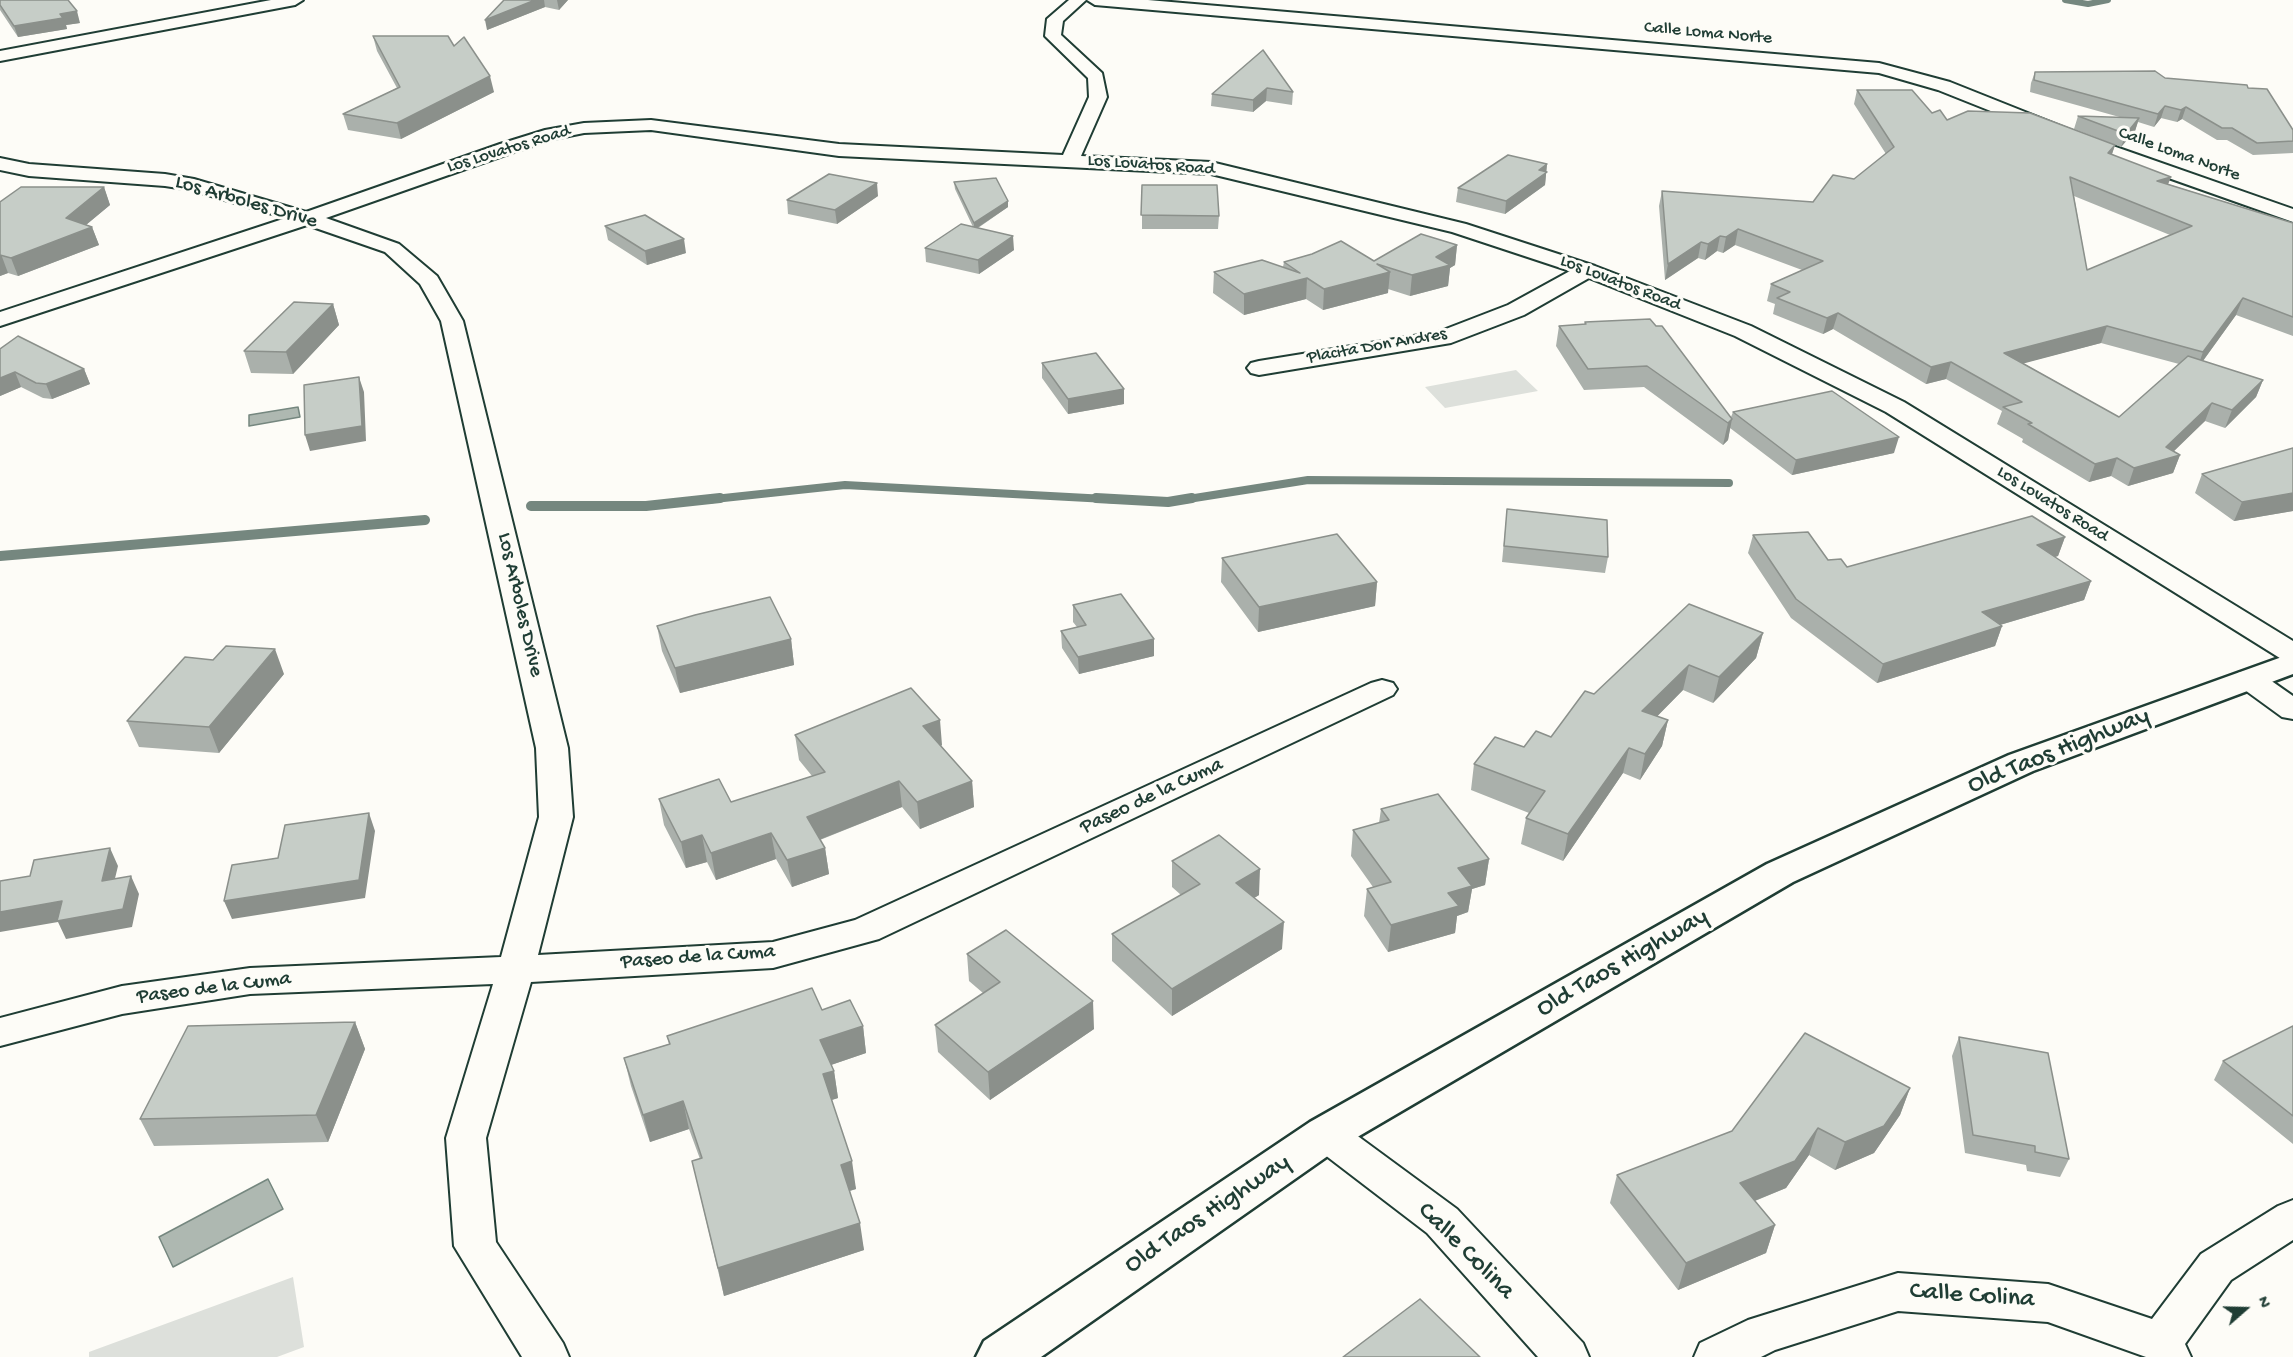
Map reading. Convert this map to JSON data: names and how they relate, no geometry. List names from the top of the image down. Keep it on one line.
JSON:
{"streets":{"street":["Calle Loma Norte","Los Lovatos Road","Los Arboles Drive","Placita Don Andres","Old Taos Highway","Paseo de la Cuma","Calle Colina"]},"crossings":[["Los Lovatos Road","Los Arboles Drive"],["Los Lovatos Road","Placita Don Andres"],["Los Arboles Drive","Paseo de la Cuma"],["Old Taos Highway","Calle Colina"]],"north":"right"}
